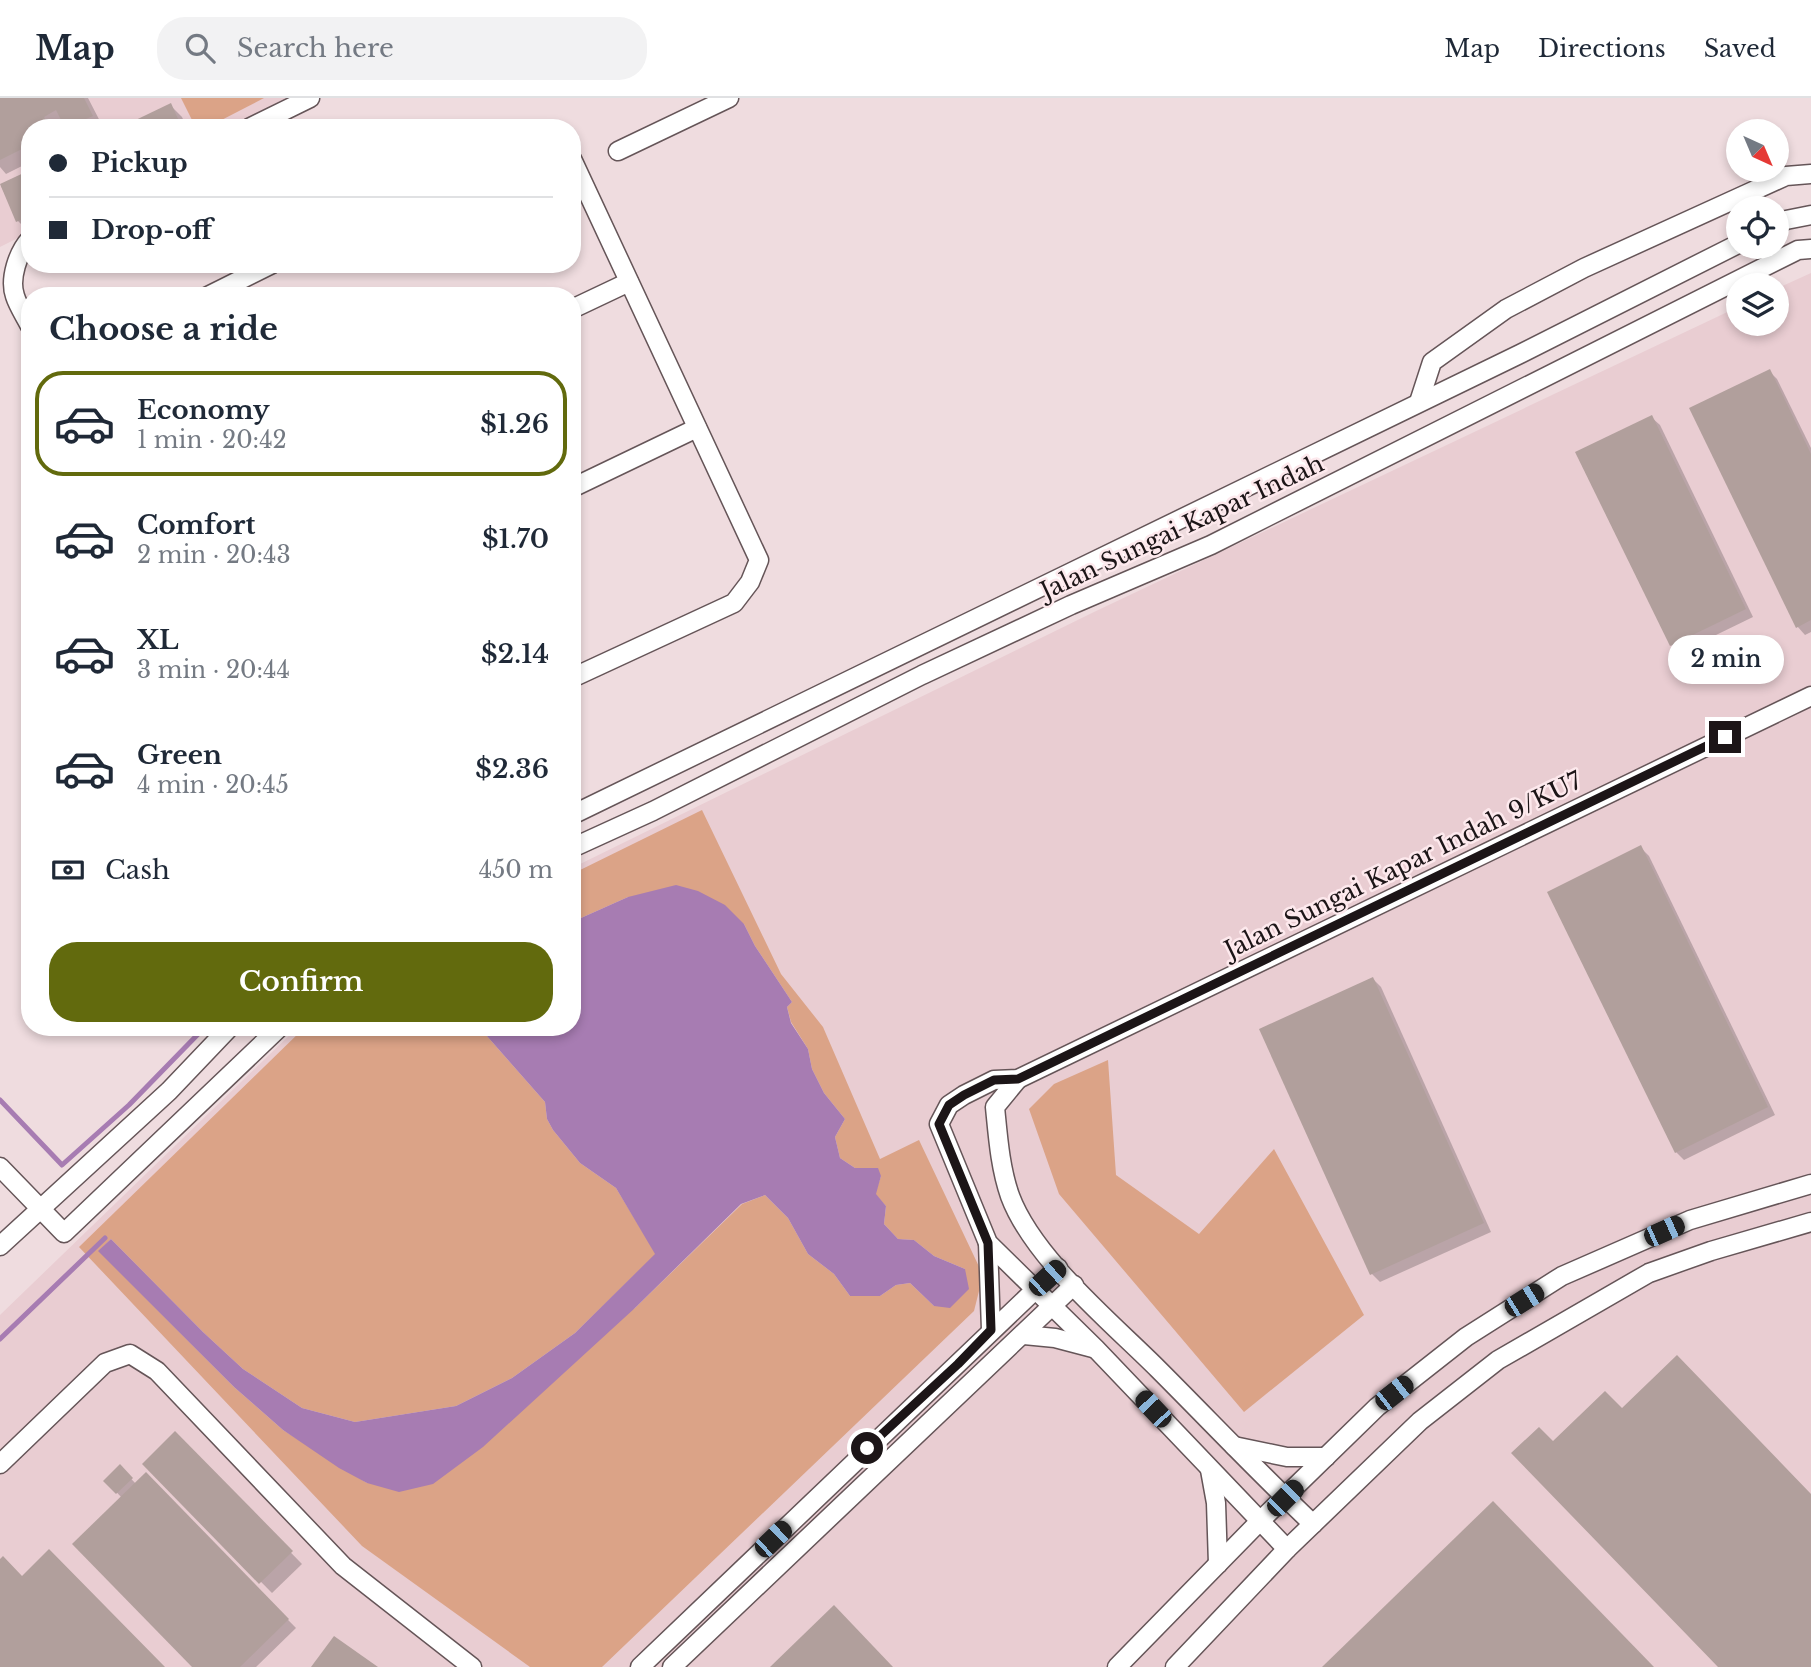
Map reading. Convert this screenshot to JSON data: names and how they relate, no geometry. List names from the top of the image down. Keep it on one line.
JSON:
{"streets":{"street":["Jalan Sungai Kapar Indah","Jalan Sungai Kapar Indah 9/KU7"]},"north":"bottom right","page":{"header":"Map","search":"Search here","nav":["Map","Directions","Saved"],"banner":["Pickup","Drop-off"],"heading":"Choose a ride","list":[{"name":"Economy","note":"1 min · 20:42","value":"$1.26"},{"name":"Comfort","note":"2 min · 20:43","value":"$1.70"},{"name":"XL","note":"3 min · 20:44","value":"$2.14"},{"name":"Green","note":"4 min · 20:45","value":"$2.36"}],"bubble":"2 min","pay":["Cash","450 m"],"buttons":"Confirm"}}
